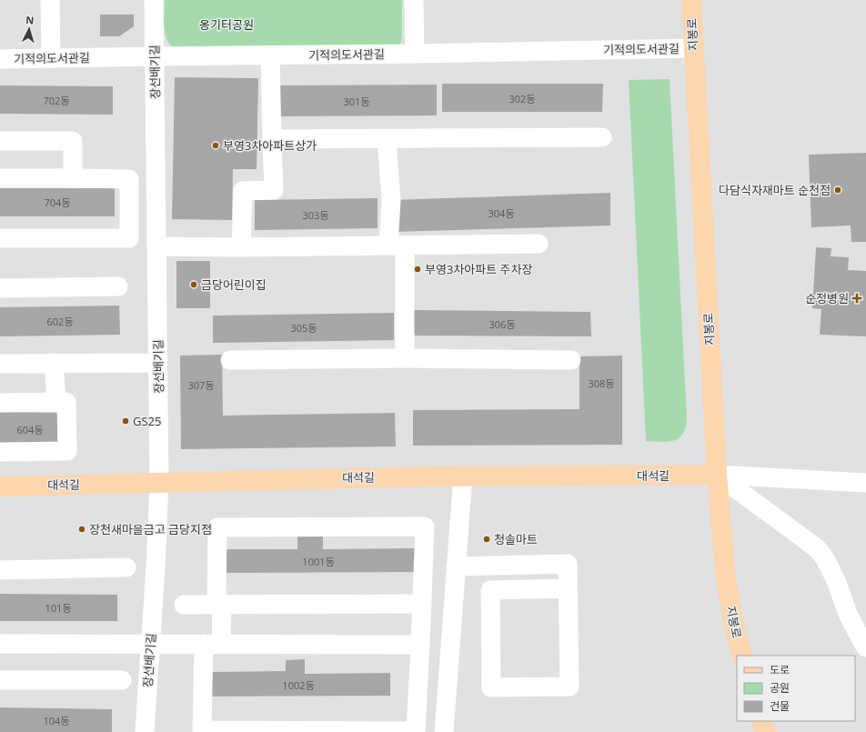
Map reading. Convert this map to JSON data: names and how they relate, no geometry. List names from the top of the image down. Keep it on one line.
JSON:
{"streets":{"main road":["지봉로","대석길"],"street":["기적의도서관길","장선배기길"]},"crossings":[["지봉로","기적의도서관길"],["지봉로","대석길"],["기적의도서관길","장선배기길"],["장선배기길","대석길"]],"parks":["옹기터공원"],"places":{"other":["부영3차아파트상가","다담식자재마트 순천점","부영3차아파트 주차장","금당어린이집","GS25","장천새마을금고 금당지점","청솔마트"],"health":["순정병원"]},"house_numbers":["302동","702동","301동","704동","304동","303동","602동","306동","305동","308동","307동","604동","1001동","101동","1002동","104동"],"legend":["도로","공원","건물"],"north":"top"}
